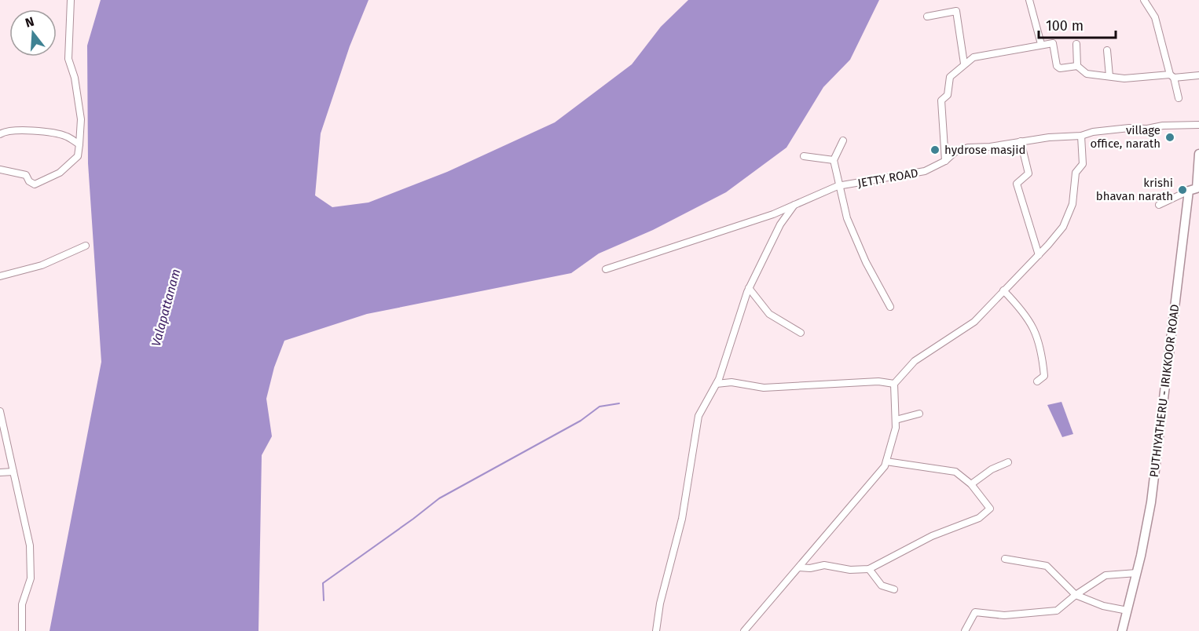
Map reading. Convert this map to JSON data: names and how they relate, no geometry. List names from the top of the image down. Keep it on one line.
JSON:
{"streets":{"main road":["PUTHIYATHERU - IRIKKOOR ROAD"],"street":["JETTY ROAD"]},"water":["Valapattanam"],"places":["village office, narath","hydrose masjid","krishi bhavan narath"],"scale_bar":"100 m","north":"top"}
